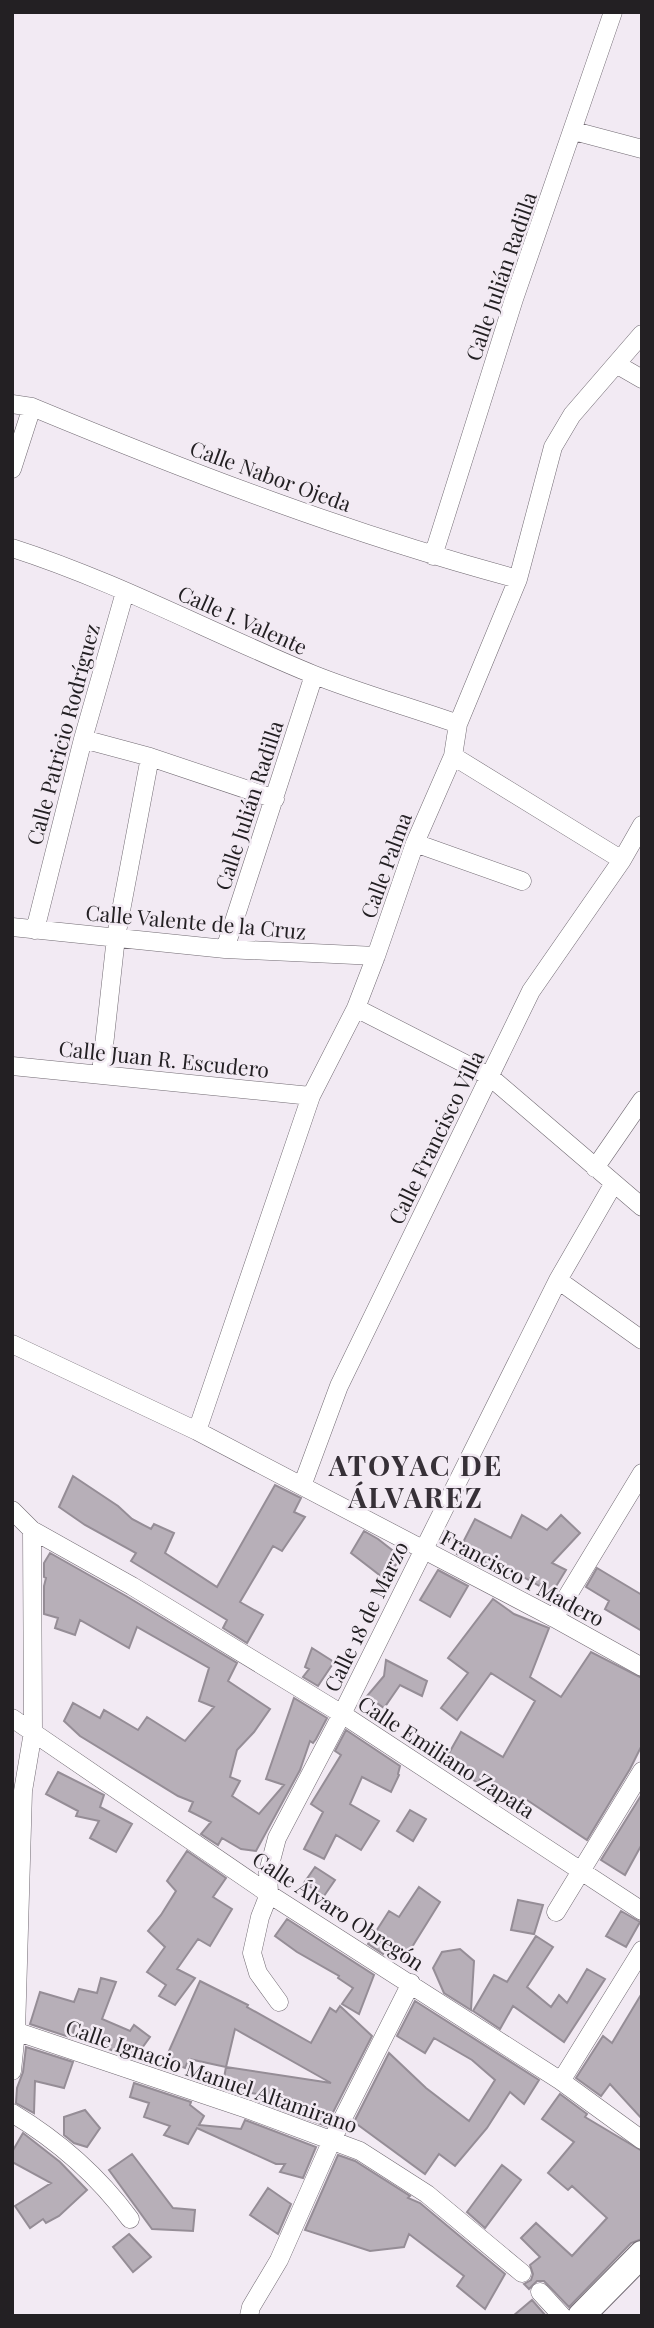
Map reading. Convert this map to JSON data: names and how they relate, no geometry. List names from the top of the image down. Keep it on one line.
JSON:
{"streets":{"street":["Calle Julián Radilla","Calle Nabor Ojeda","Calle I. Valente","Calle Patricio Rodríguez","Calle Palma","Calle Valente de la Cruz","Calle Juan R. Escudero","Calle Francisco Villa","Francisco I Madero","Calle 18 de Marzo","Calle Emiliano Zapata","Calle Álvaro Obregón","Calle Ignacio Manuel Altamirano"]},"crossings":[["Calle Julián Radilla","Calle Nabor Ojeda"],["Calle Julián Radilla","Calle I. Valente"],["Calle Julián Radilla","Calle Valente de la Cruz"],["Calle Nabor Ojeda","Calle Palma"],["Calle I. Valente","Calle Patricio Rodríguez"],["Calle I. Valente","Calle Palma"],["Calle Patricio Rodríguez","Calle Valente de la Cruz"],["Calle Palma","Calle Valente de la Cruz"],["Calle Palma","Calle Juan R. Escudero"],["Calle Palma","Francisco I Madero"],["Calle Francisco Villa","Francisco I Madero"],["Francisco I Madero","Calle 18 de Marzo"],["Calle 18 de Marzo","Calle Emiliano Zapata"],["Calle 18 de Marzo","Calle Álvaro Obregón"]],"districts":["ATOYAC DE ÁLVAREZ"]}
